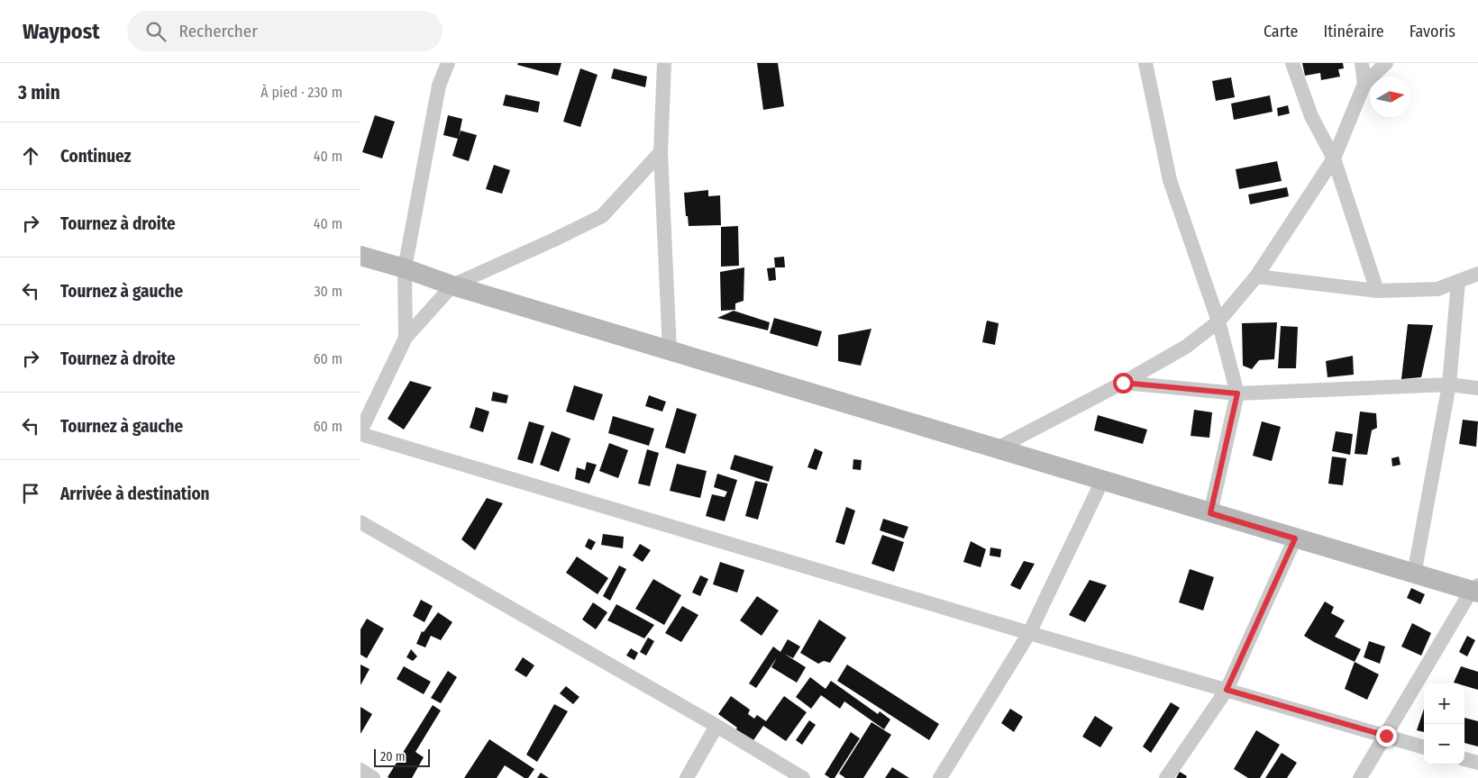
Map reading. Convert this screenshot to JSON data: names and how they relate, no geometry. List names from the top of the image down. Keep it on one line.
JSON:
{"scale_bar":"20 m","north":"right","page":{"header":"Waypost","search":"Rechercher","nav":["Carte","Itinéraire","Favoris"],"heading":["3 min","À pied · 230 m"],"list":[["Continuez","40 m"],["Tournez à droite","40 m"],["Tournez à gauche","30 m"],["Tournez à droite","60 m"],["Tournez à gauche","60 m"],"Arrivée à destination"],"map_buttons":["+","−"],"scale":"20 m"}}
